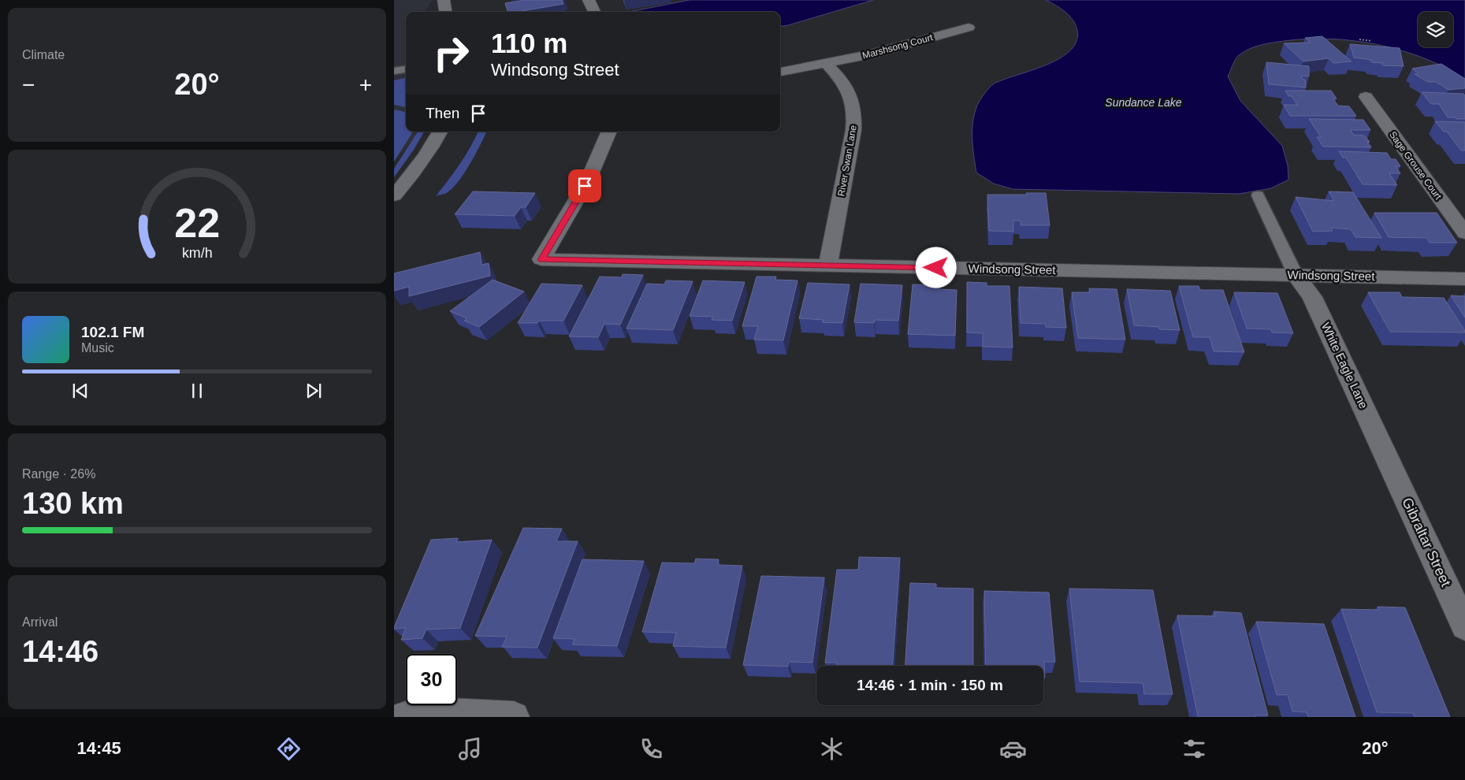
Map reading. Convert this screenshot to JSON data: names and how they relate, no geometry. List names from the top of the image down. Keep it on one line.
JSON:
{"streets":{"street":["Marshsong Court","River Swan Lane","Sage Grouse Court","Windsong Street","White Eagle Lane","Gibraltar Street"]},"crossings":[["Marshsong Court","River Swan Lane"],["River Swan Lane","Windsong Street"],["Windsong Street","White Eagle Lane"],["White Eagle Lane","Gibraltar Street"]],"water":["Sundance Lake"],"page":{"tile":["Climate",["Range · 26%","130 km"],["Arrival","14:46"]],"turn":["110 m","Windsong Street"],"heat":["−","20°","+"],"then":"Then","song":["102.1 FM","Music"],"limit":"30","trip":"14:46 · 1 min · 150 m","tabs":["14:45","20°"],"gauge":["22","km/h"]}}
